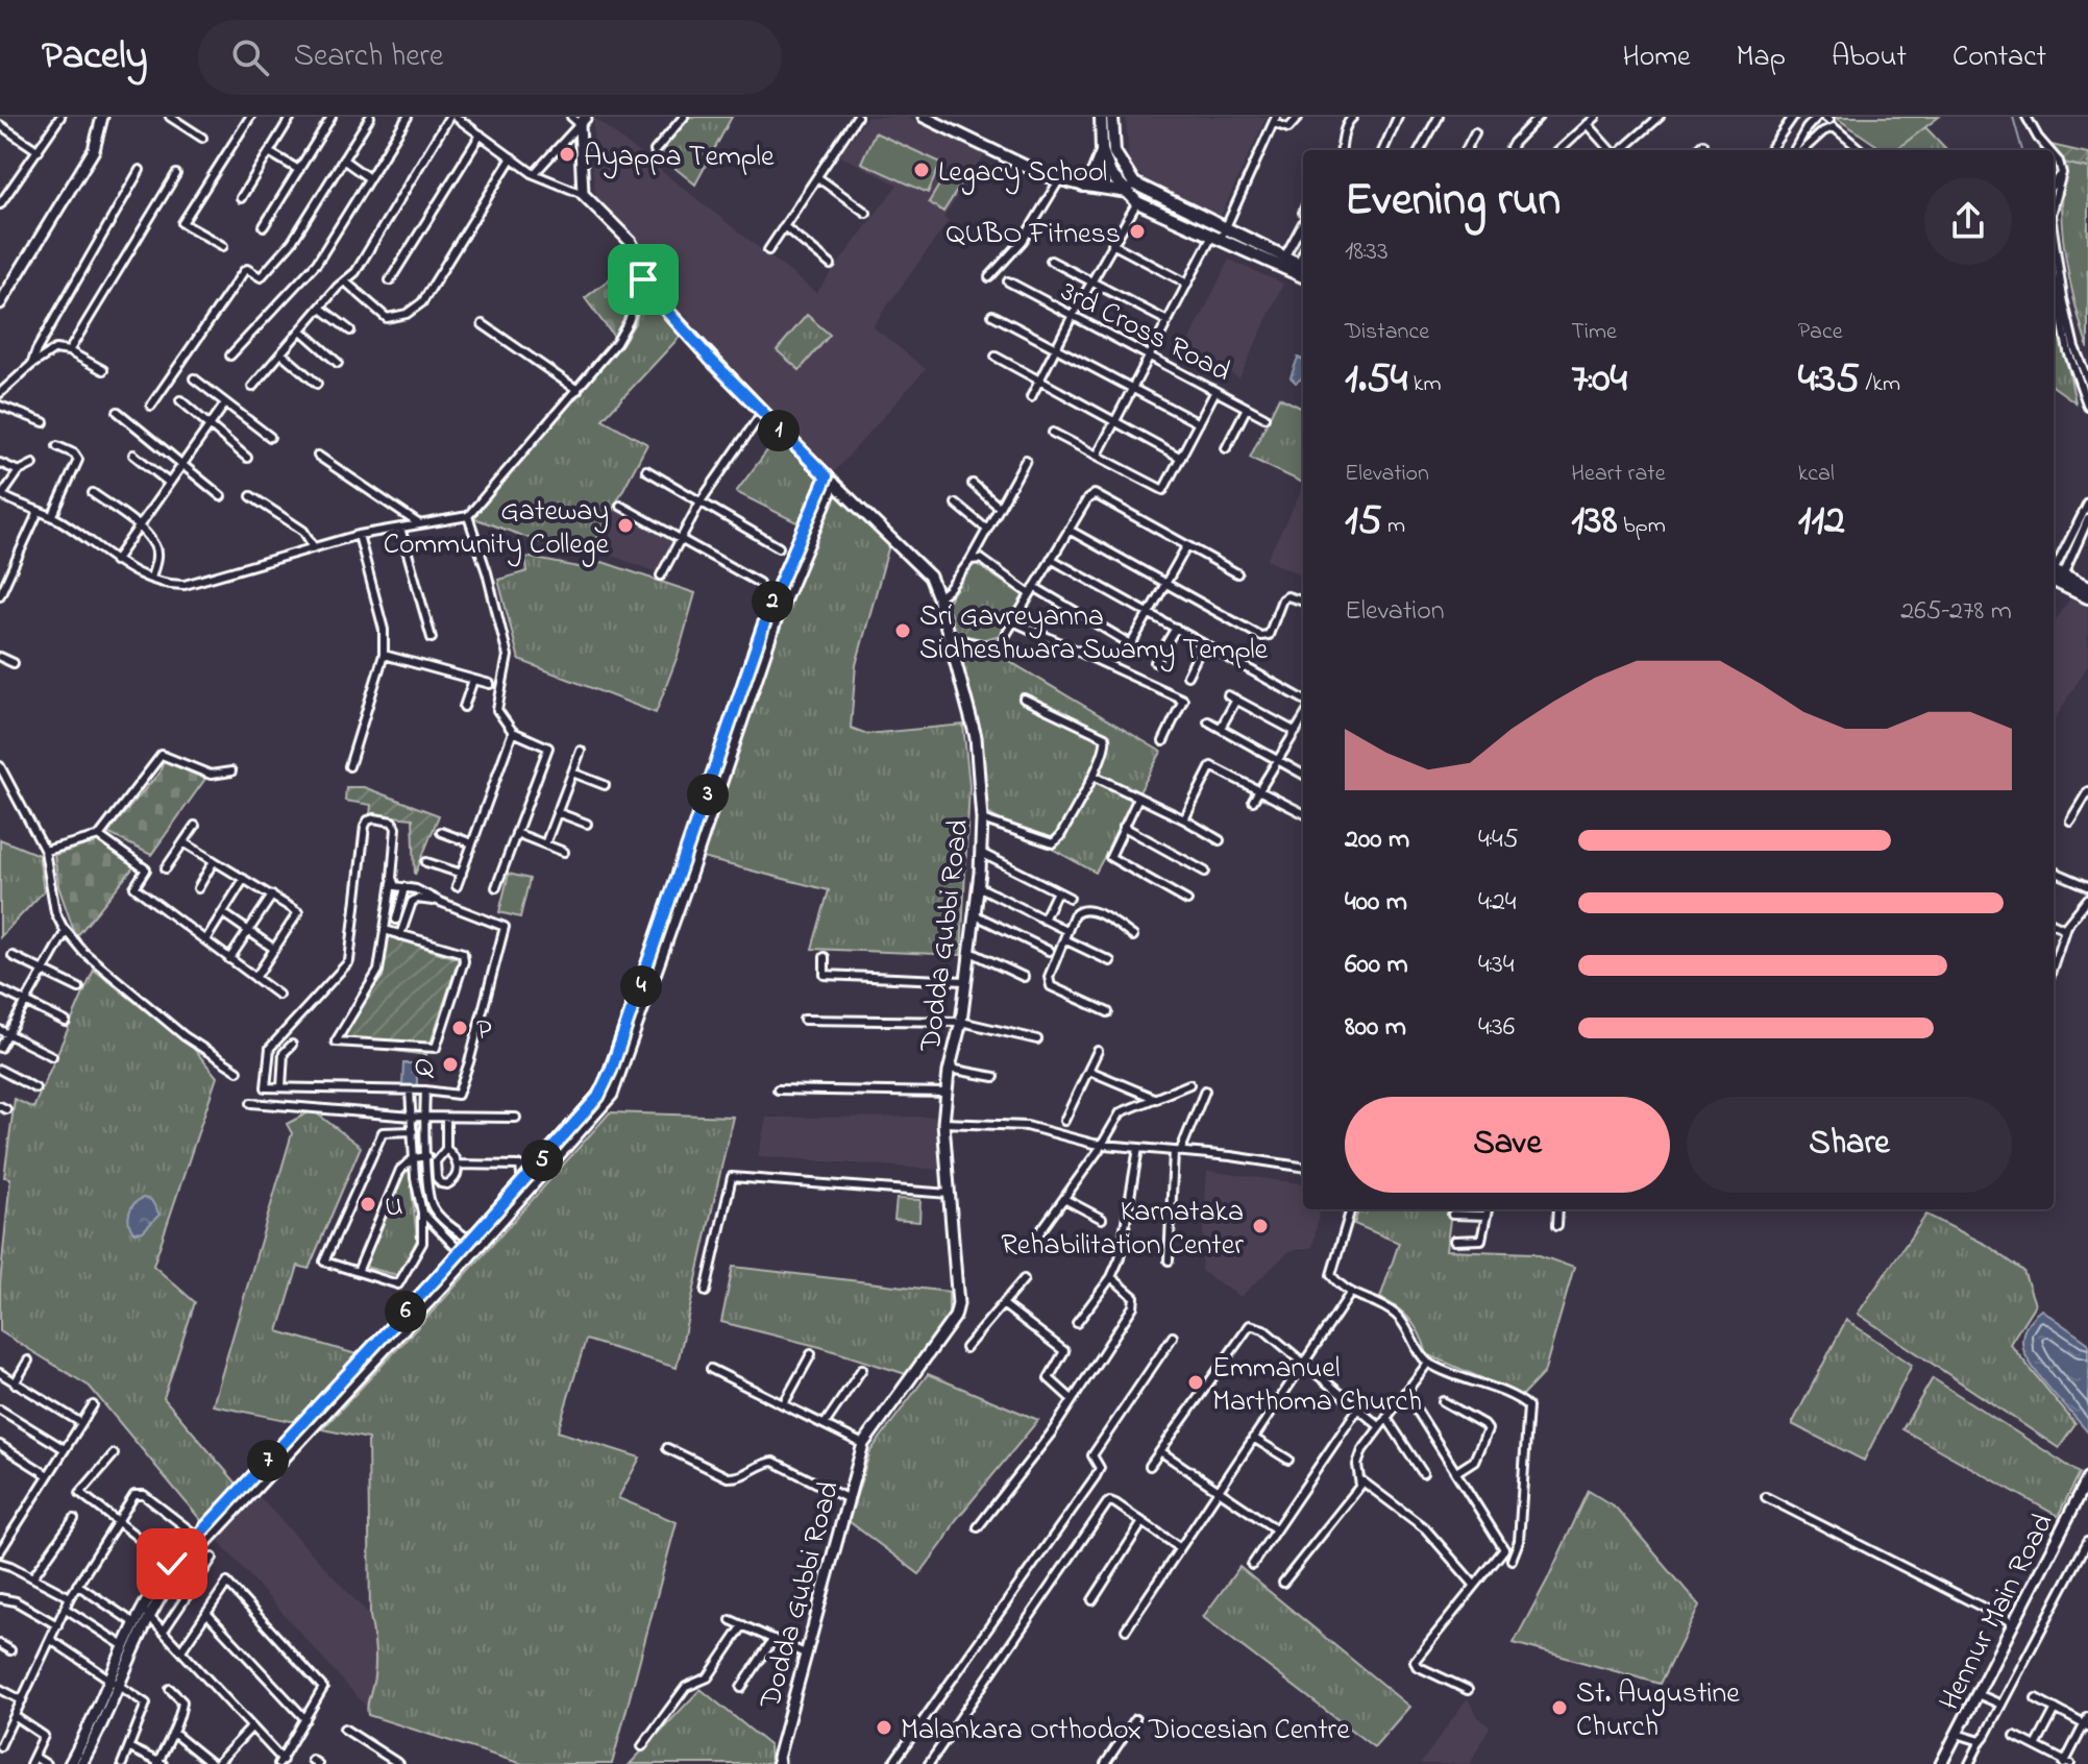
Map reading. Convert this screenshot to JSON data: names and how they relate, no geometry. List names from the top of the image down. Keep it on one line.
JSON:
{"streets":{"main road":["Dodda Gubbi Road","Hennur Main Road"],"street":["3rd Cross Road"]},"places":["Ayappa Temple","Legacy School","QUBO Fitness","Gateway Community College","Sri Gavreyanna Sidheshwara Swamy Temple","P","Q","U","Karnataka Rehabilitation Center","Emmanuel Marthoma Church","St. Augustine Church","Malankara Orthodox Diocesian Centre"],"page":{"header":"Pacely","search":"Search here","nav":["Home","Map","About","Contact"],"heading":["Evening run","18:33"],"stats":[["Distance","1.54 km"],["Time","7:04"],["Pace","4:35 /km"],["Elevation","15 m"],["Heart rate","138 bpm"],["kcal","112"]],"pins":["1","2","3","4","5","6","7"],"chart":["Elevation","265–278 m"],"list":[{"name":"200 m","note":"4:45"},{"name":"400 m","note":"4:24"},{"name":"600 m","note":"4:34"},{"name":"800 m","note":"4:36"}],"buttons":["Save","Share"]}}
